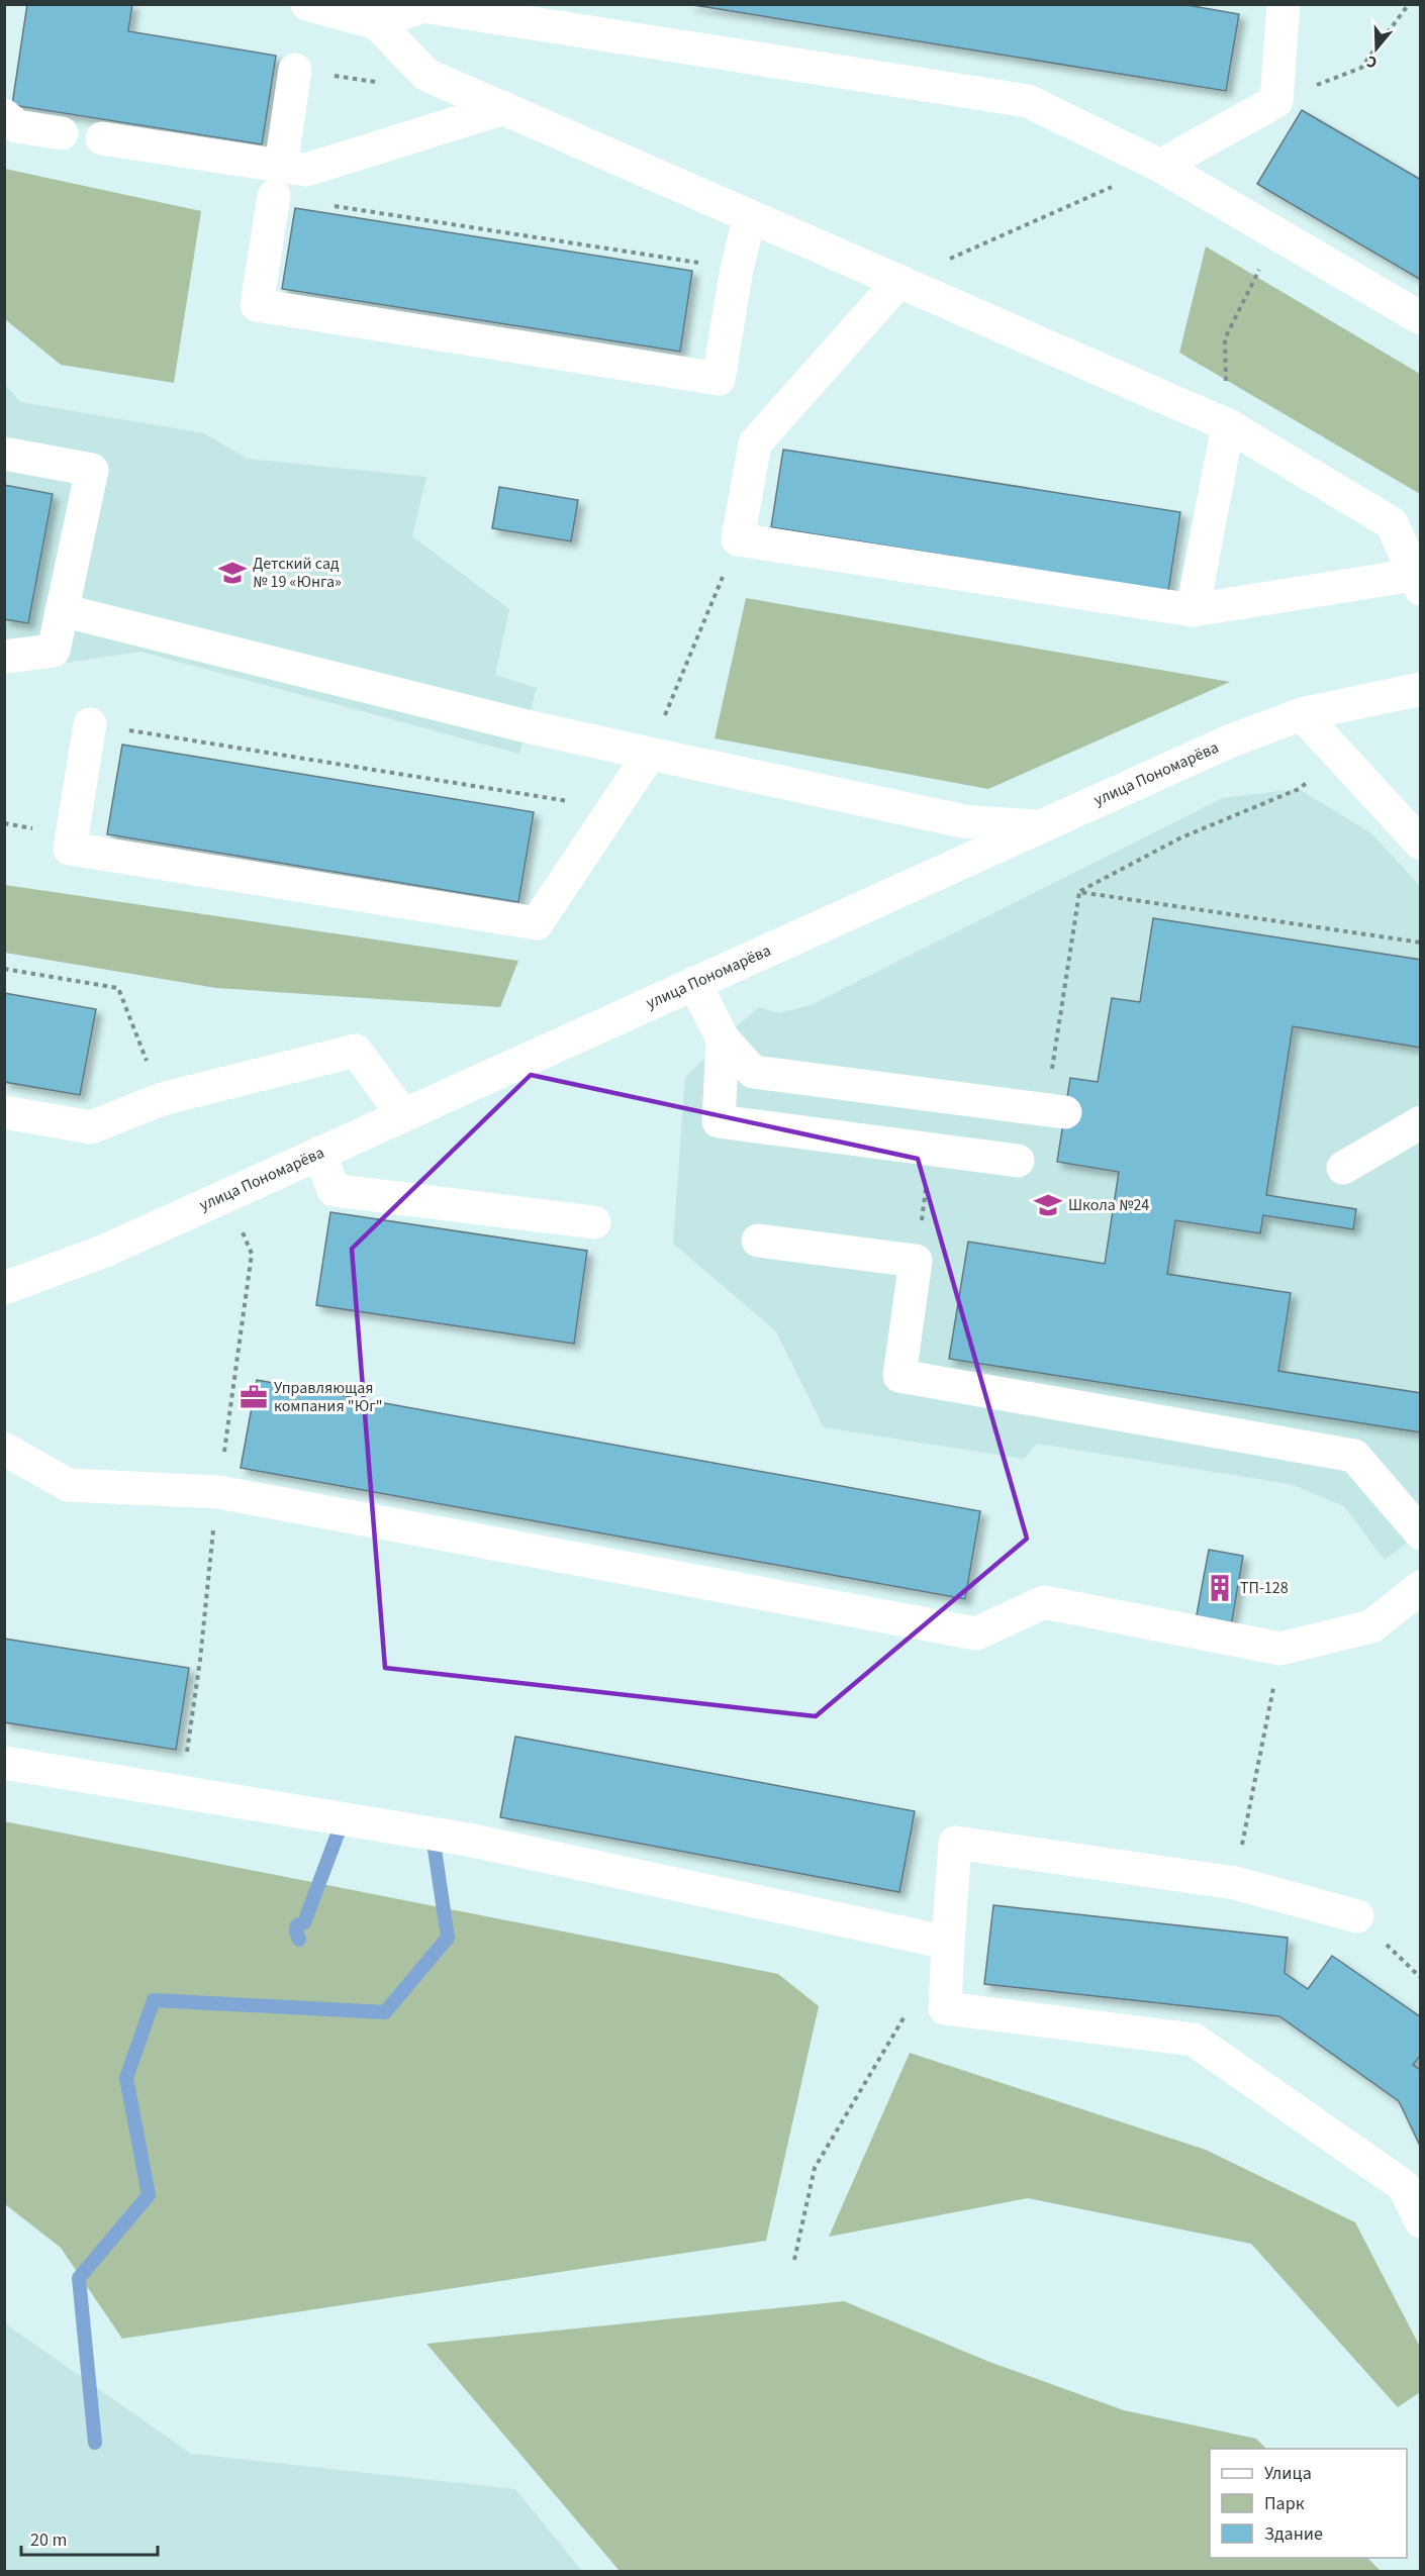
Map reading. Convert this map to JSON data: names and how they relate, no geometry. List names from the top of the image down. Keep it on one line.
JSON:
{"streets":{"street":["улица Пономарёва"]},"places":{"school or university":["Детский сад № 19 «Юнга»","Школа №24"],"office":["Управляющая компания \"Юг\""],"building":["ТП-128"]},"legend":["Улица","Парк","Здание"],"scale_bar":"20 m","north":"bottom"}
